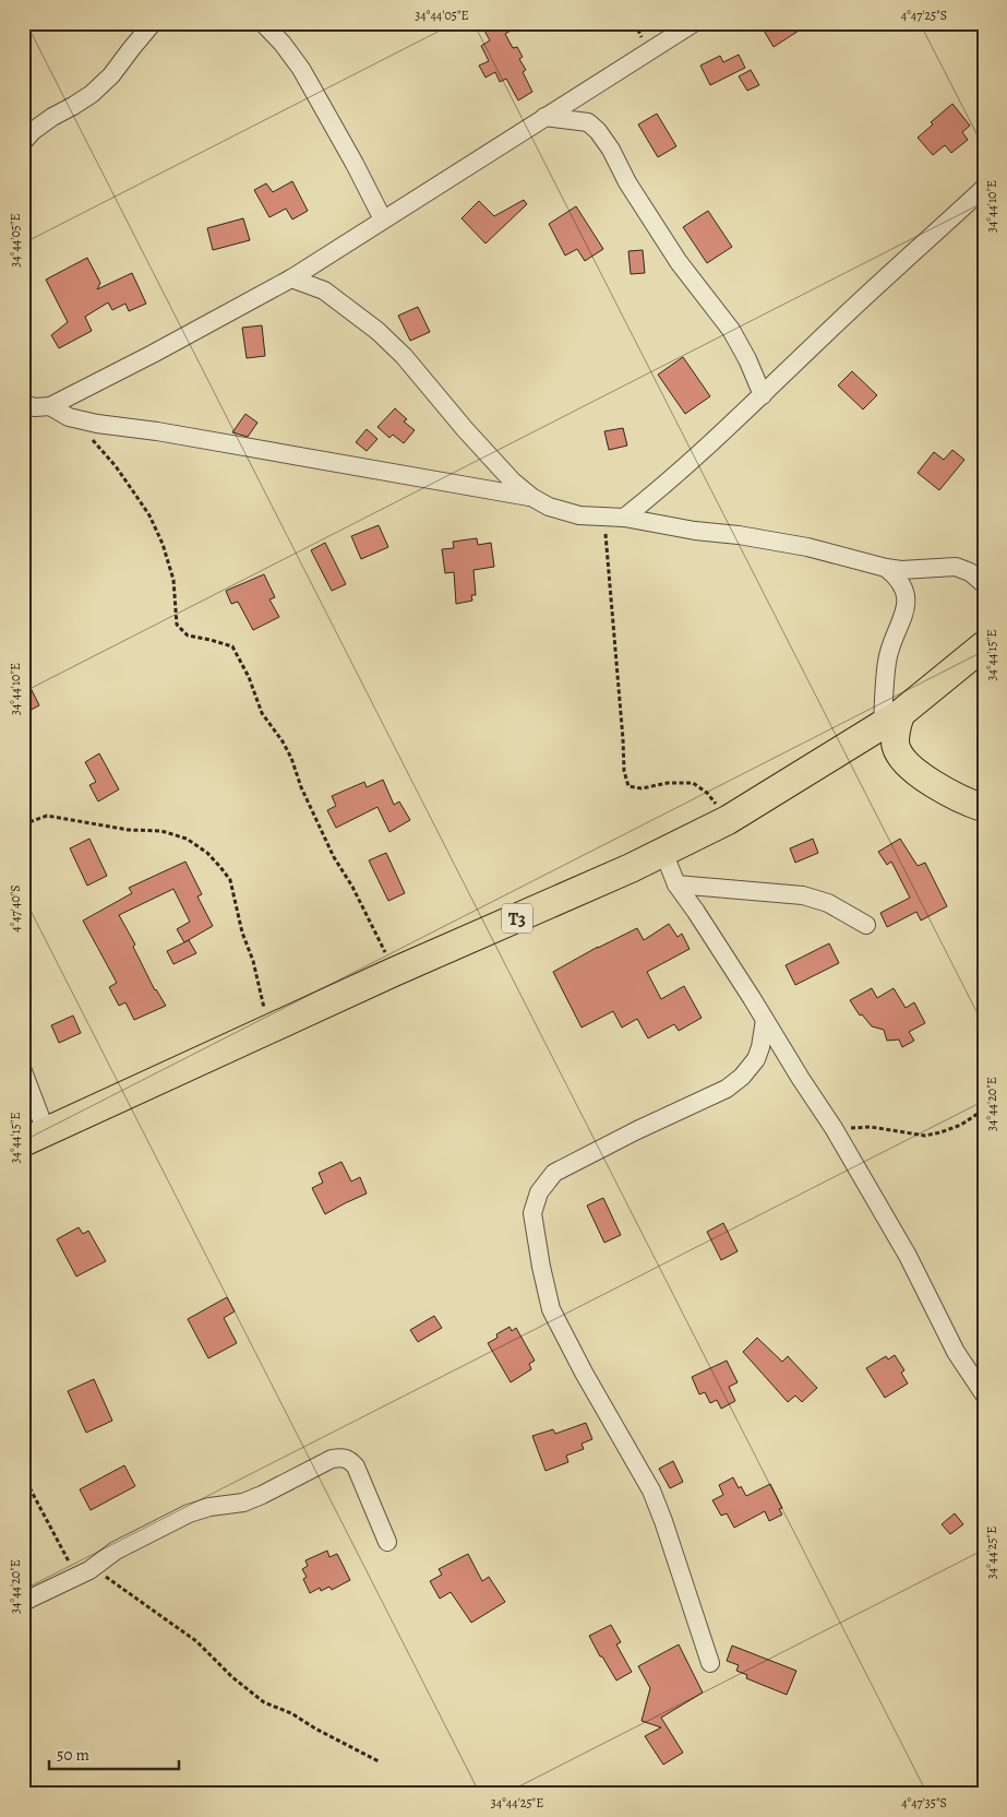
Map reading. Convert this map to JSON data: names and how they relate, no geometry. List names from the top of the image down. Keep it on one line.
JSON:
{"streets":{"highway":["T3"]},"scale_bar":"50 m","coordinates":["34°44'05\"E","4°47'25\"S","34°44'10\"E","34°44'15\"E","4°47'40\"S","34°44'20\"E","34°44'25\"E","4°47'35\"S"]}
